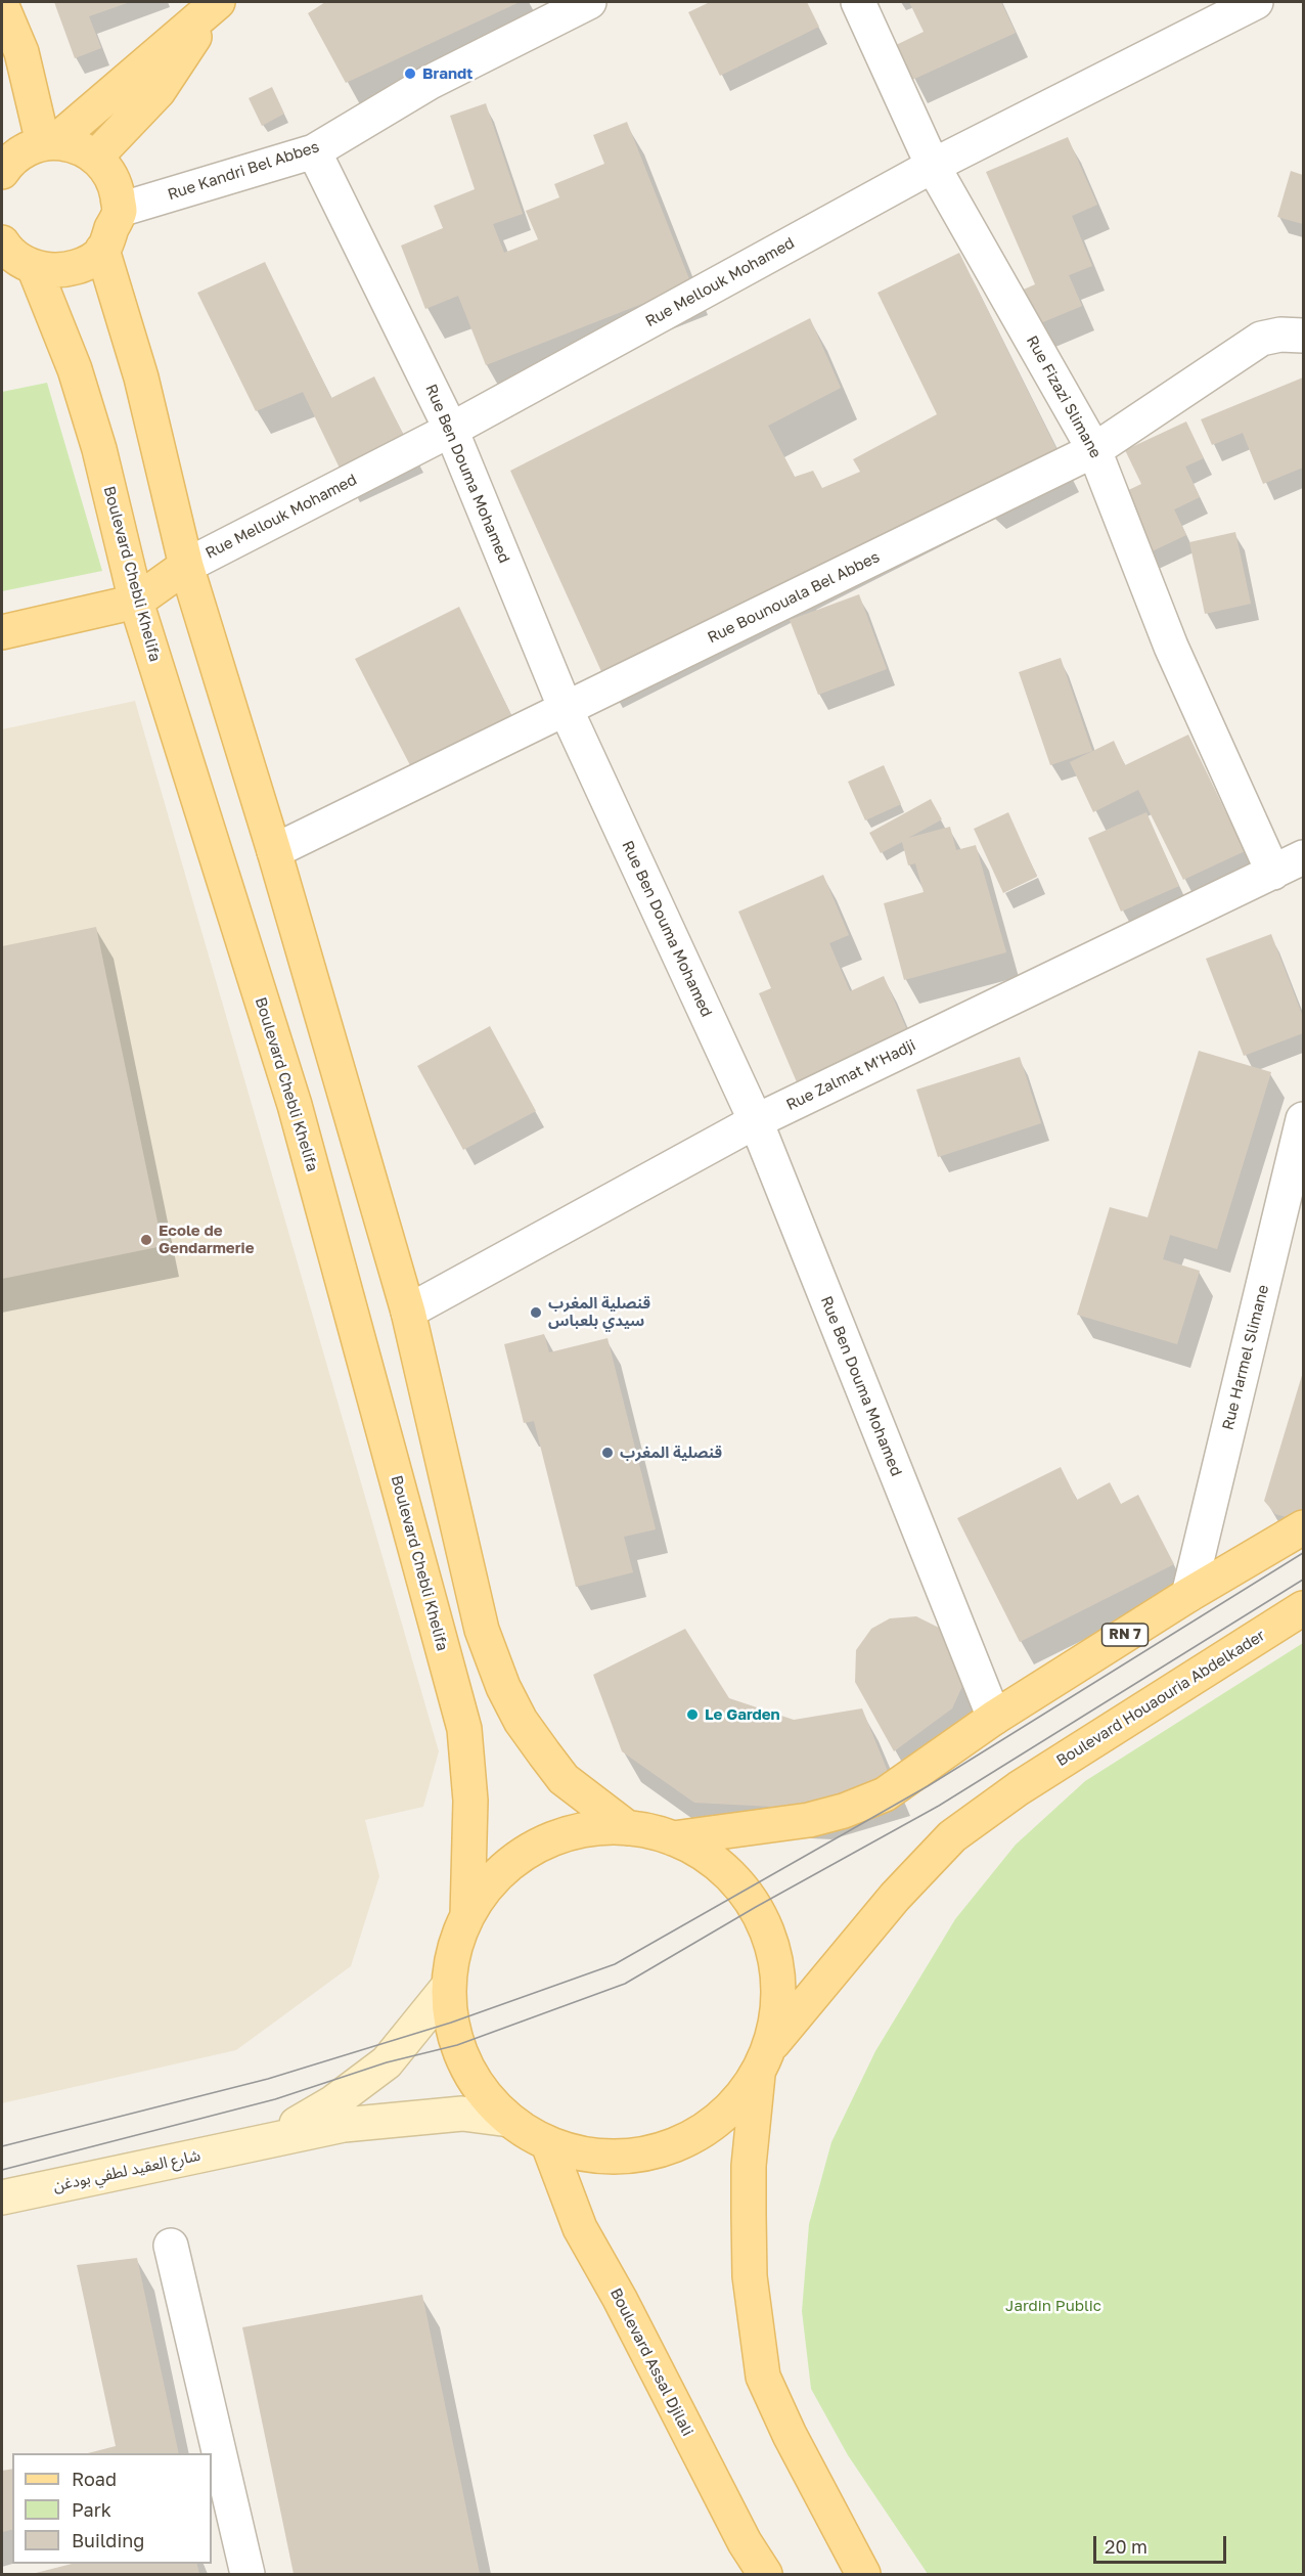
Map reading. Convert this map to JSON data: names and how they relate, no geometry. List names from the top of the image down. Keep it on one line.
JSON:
{"streets":{"main road":["Boulevard Chebli Khelifa","RN 7","Boulevard Houaouria Abdelkader","Boulevard Assal Djilali"],"street":["Rue Kandri Bel Abbes","Rue Mellouk Mohamed","Rue Fizazi Slimane","Rue Ben Douma Mohamed","Rue Bounouala Bel Abbes","Rue Zalmat M'Hadji","Rue Harmel Slimane","شارع العقيد لطفي بودغن"]},"crossings":[["Rue Kandri Bel Abbes","Rue Ben Douma Mohamed"],["Rue Mellouk Mohamed","Rue Fizazi Slimane"],["Rue Mellouk Mohamed","Rue Ben Douma Mohamed"],["Rue Fizazi Slimane","Rue Bounouala Bel Abbes"],["Rue Fizazi Slimane","Rue Zalmat M'Hadji"],["Rue Ben Douma Mohamed","Rue Bounouala Bel Abbes"],["Rue Ben Douma Mohamed","Rue Zalmat M'Hadji"],["Rue Ben Douma Mohamed","RN 7"],["Boulevard Chebli Khelifa","Boulevard Houaouria Abdelkader"],["Rue Harmel Slimane","RN 7"],["Boulevard Houaouria Abdelkader","Boulevard Assal Djilali"]],"parks":["Jardin Public"],"places":["Brandt","Ecole de Gendarmerie","قنصلية المغرب سيدي بلعباس","قنصلية المغرب","Le Garden"],"legend":["Road","Park","Building"],"scale_bar":"20 m"}
